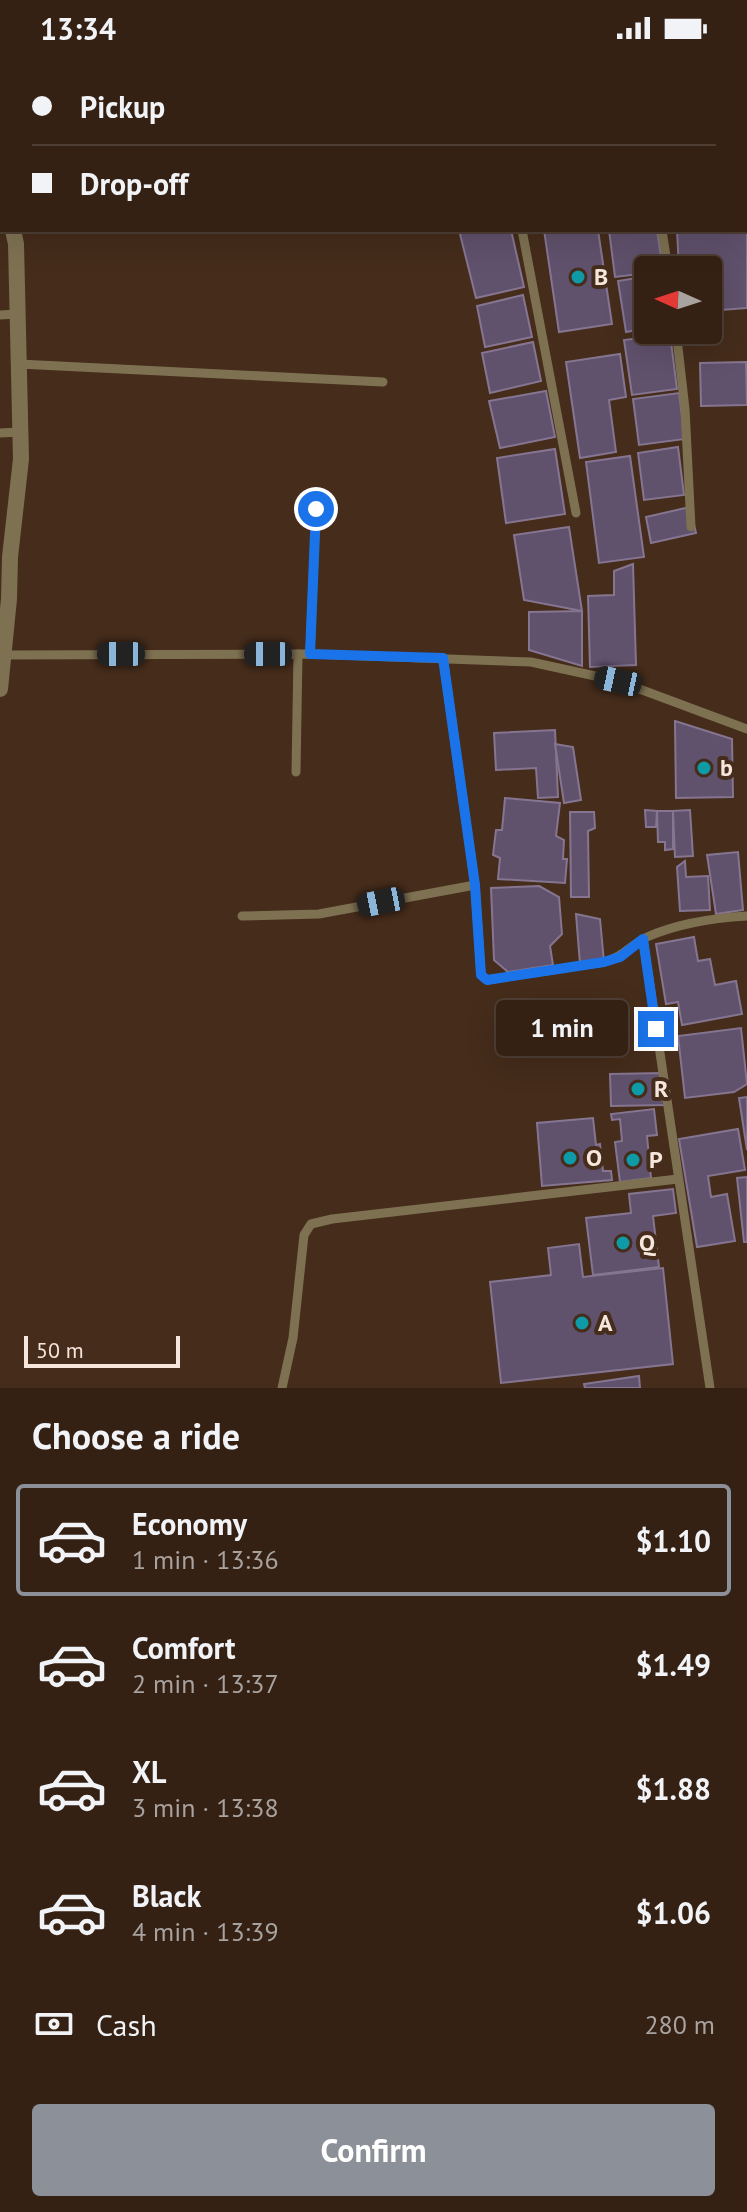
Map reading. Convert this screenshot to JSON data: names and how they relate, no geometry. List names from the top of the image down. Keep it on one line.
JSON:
{"places":["B","b","R","O","P","Q","A"],"scale_bar":"50 m","north":"left","page":{"status":"13:34","banner":["Pickup","Drop-off"],"bubble":"1 min","scale":"50 m","heading":"Choose a ride","list":[{"name":"Economy","note":"1 min · 13:36","value":"$1.10"},{"name":"Comfort","note":"2 min · 13:37","value":"$1.49"},{"name":"XL","note":"3 min · 13:38","value":"$1.88"},{"name":"Black","note":"4 min · 13:39","value":"$1.06"}],"pay":["Cash","280 m"],"buttons":"Confirm"}}
